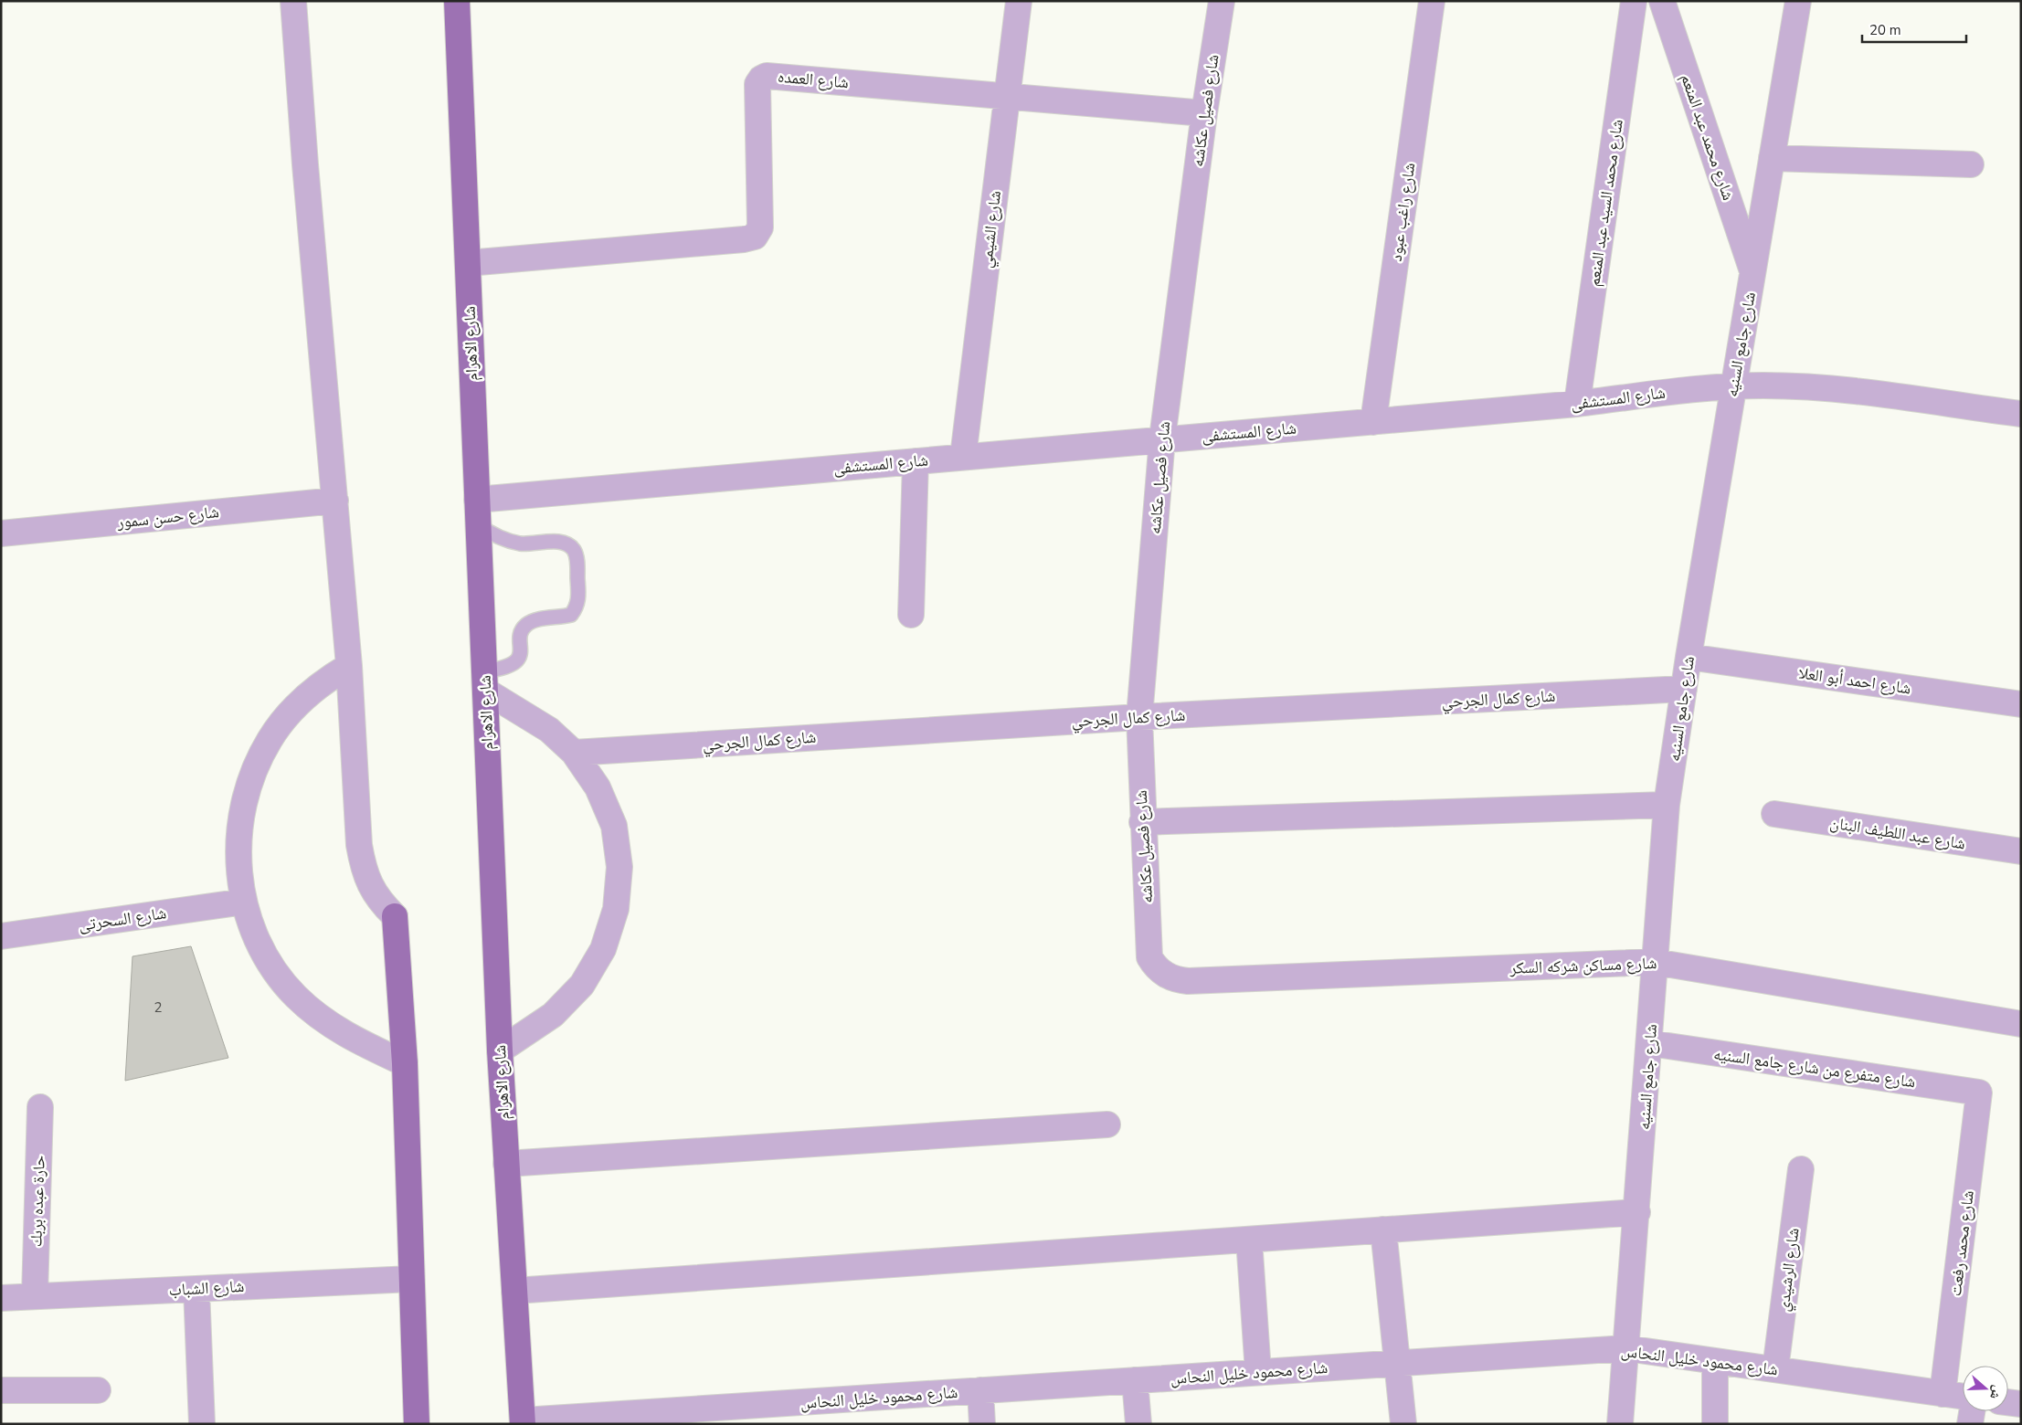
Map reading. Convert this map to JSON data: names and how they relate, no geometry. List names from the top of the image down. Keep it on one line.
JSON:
{"streets":{"main road":["شارع الاهرام"],"street":["شارع العمده","شارع فصيل عكاشه","شارع محمد عبد المنعم","شارع محمد السيد عبد المنعم","شارع راغب عبود","شارع الشيمي","شارع جامع السنيه","شارع المستشفى","شارع حسن سمور","شارع احمد أبو العلا","شارع كمال الجرحي","شارع عبد اللطيف البنان","شارع السحرتى","شارع مساكن شركه السكر","شارع متفرع من شارع جامع السنيه","حارة عبده بربك","شارع محمد رفعت","شارع الرشيدي","شارع الشباب","شارع محمود خليل النحاس"]},"crossings":[["شارع العمده","شارع فصيل عكاشه"],["شارع العمده","شارع الشيمي"],["شارع العمده","شارع الاهرام"],["شارع فصيل عكاشه","شارع المستشفى"],["شارع فصيل عكاشه","شارع كمال الجرحي"],["شارع فصيل عكاشه","شارع مساكن شركه السكر"],["شارع محمد عبد المنعم","شارع جامع السنيه"],["شارع محمد السيد عبد المنعم","شارع المستشفى"],["شارع راغب عبود","شارع المستشفى"],["شارع الشيمي","شارع المستشفى"],["شارع الاهرام","شارع المستشفى"],["شارع الاهرام","شارع محمود خليل النحاس"],["شارع جامع السنيه","شارع المستشفى"],["شارع جامع السنيه","شارع احمد أبو العلا"],["شارع جامع السنيه","شارع كمال الجرحي"],["شارع جامع السنيه","شارع مساكن شركه السكر"],["شارع جامع السنيه","شارع متفرع من شارع جامع السنيه"],["شارع جامع السنيه","شارع محمود خليل النحاس"],["شارع متفرع من شارع جامع السنيه","شارع محمد رفعت"],["حارة عبده بربك","شارع الشباب"],["شارع محمد رفعت","شارع محمود خليل النحاس"],["شارع الرشيدي","شارع محمود خليل النحاس"]],"house_numbers":["2"],"scale_bar":"20 m","north":"right"}
